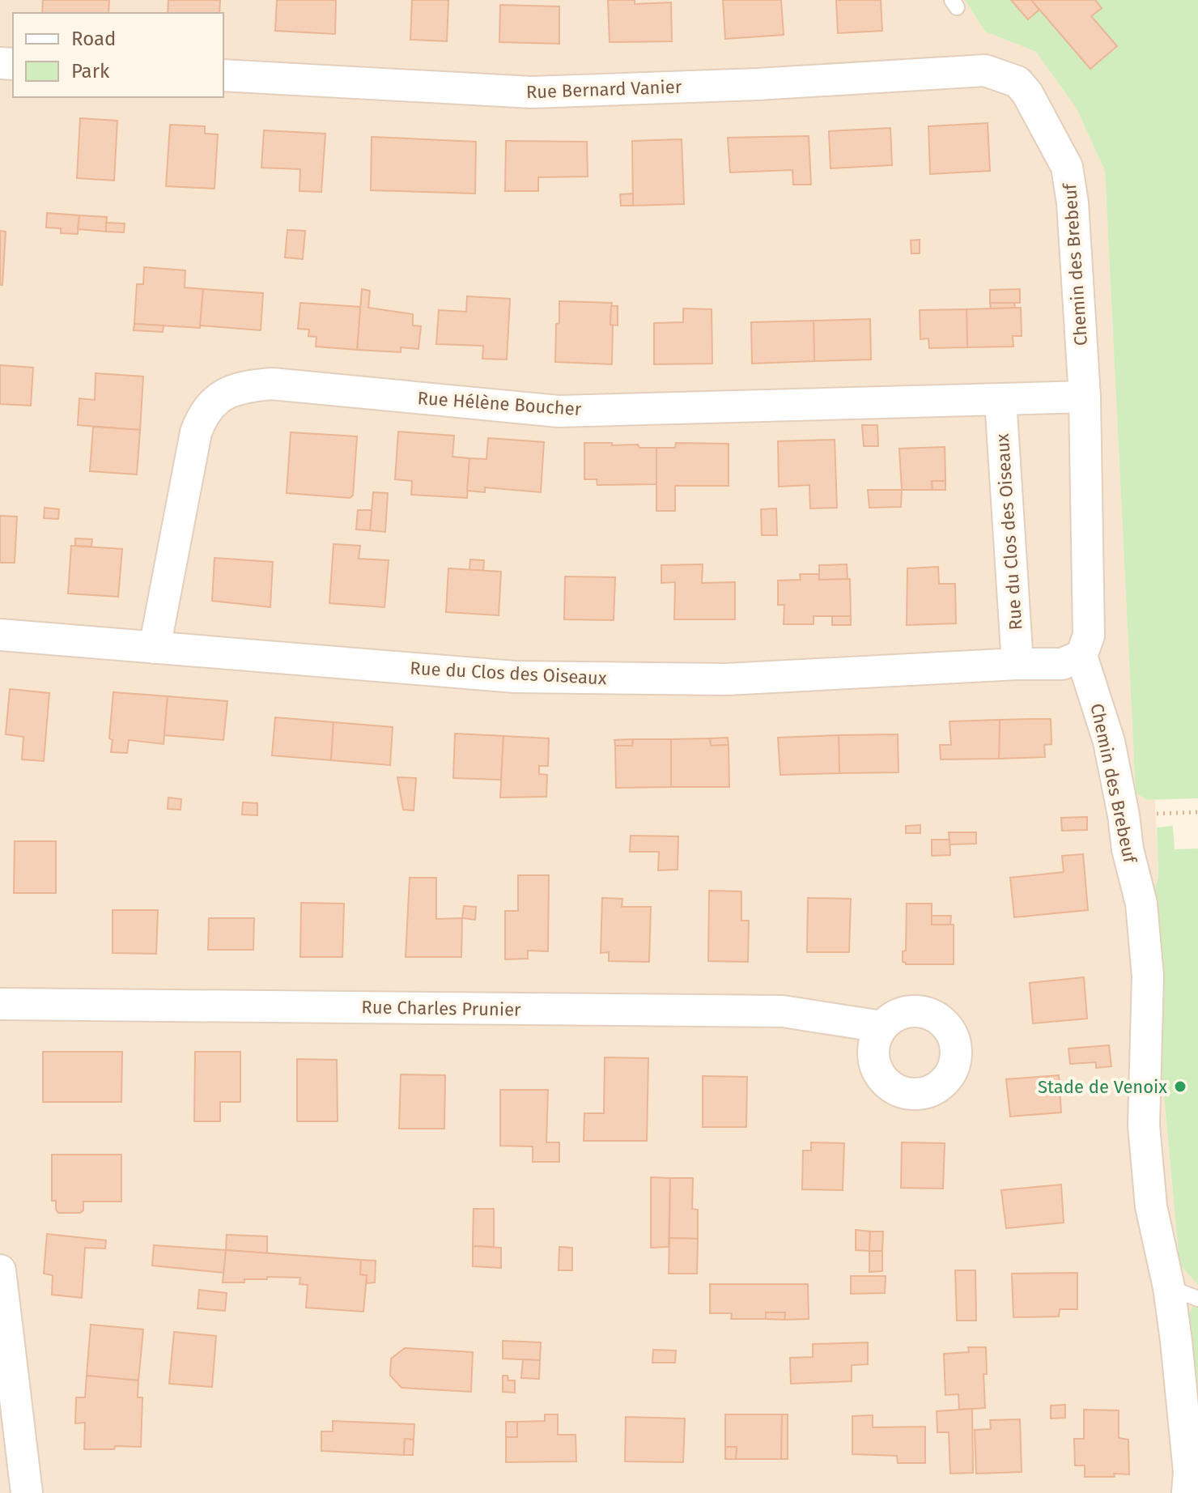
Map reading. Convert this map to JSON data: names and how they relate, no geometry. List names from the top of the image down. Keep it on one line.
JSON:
{"streets":{"street":["Rue Bernard Vanier","Chemin des Brebeuf","Rue Hélène Boucher","Rue du Clos des Oiseaux","Rue Charles Prunier"]},"crossings":[["Rue Bernard Vanier","Chemin des Brebeuf"],["Chemin des Brebeuf","Rue Hélène Boucher"],["Chemin des Brebeuf","Rue du Clos des Oiseaux"],["Rue Hélène Boucher","Rue du Clos des Oiseaux"]],"places":["Stade de Venoix"],"legend":["Road","Park"]}
